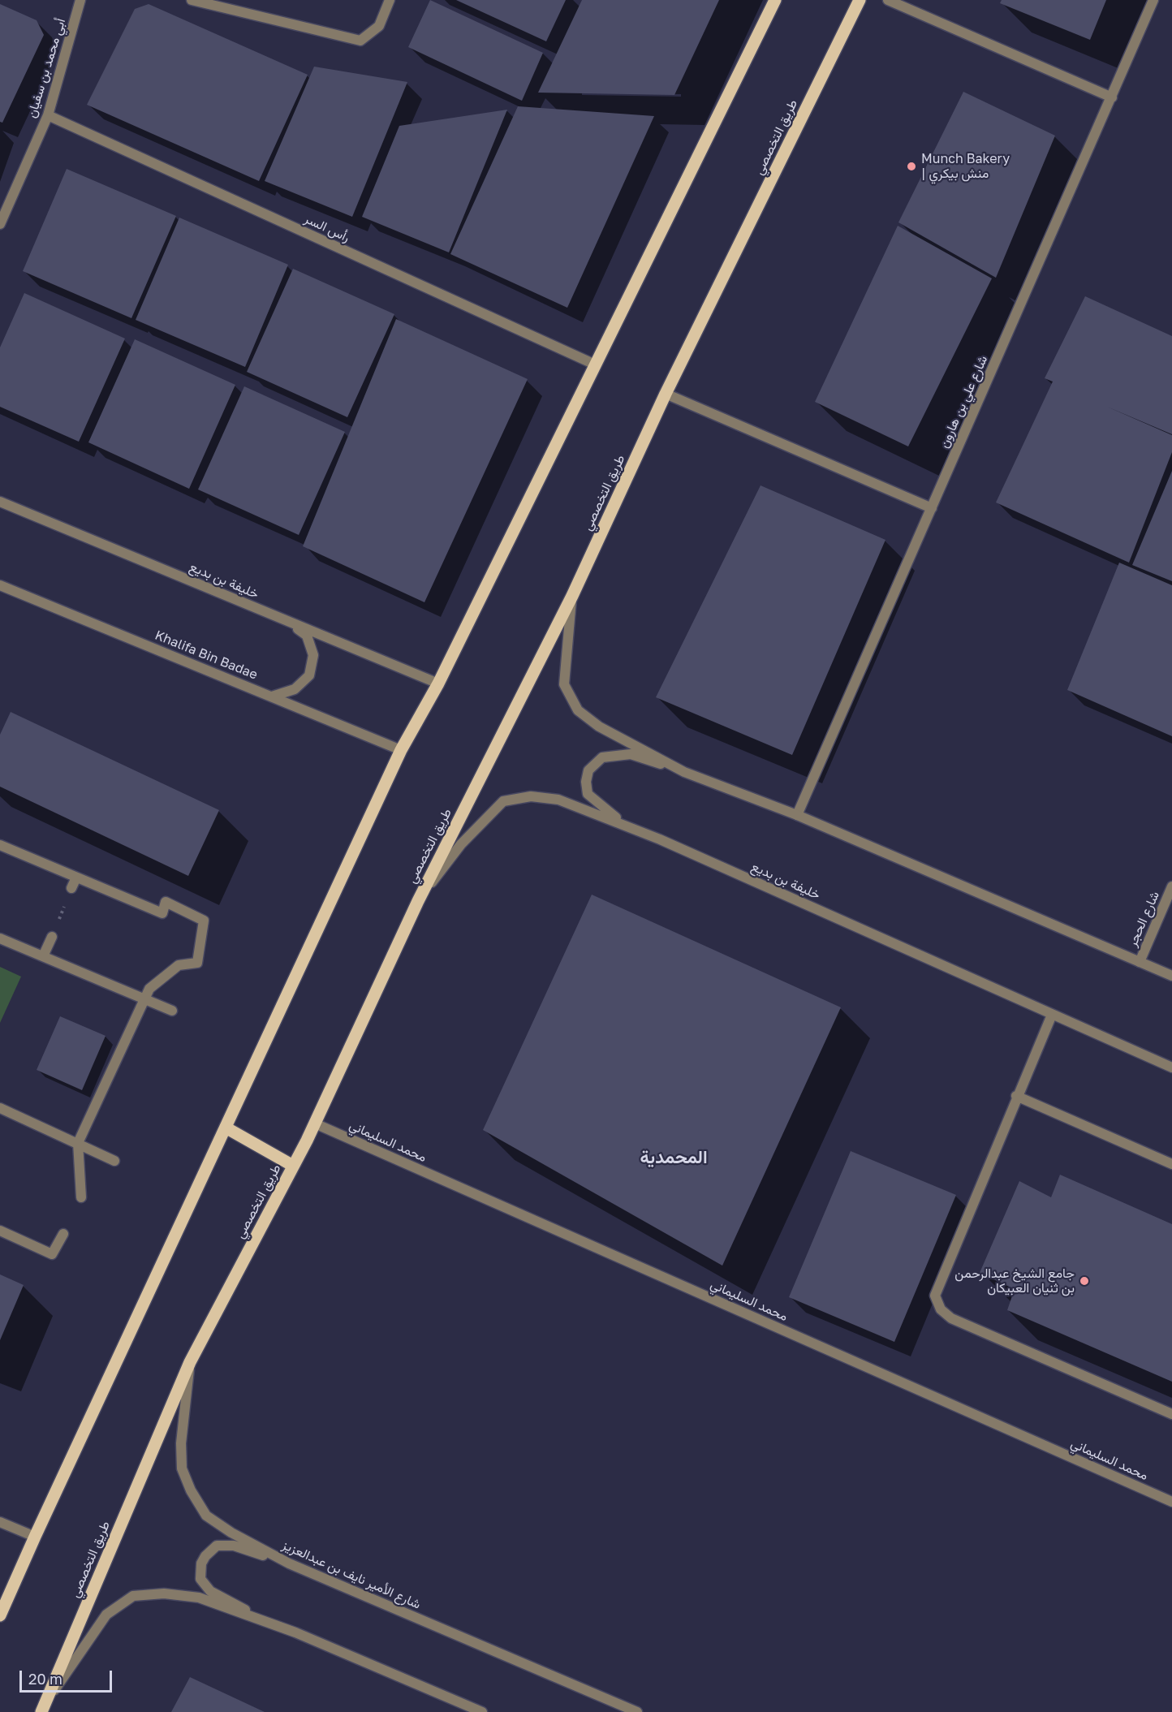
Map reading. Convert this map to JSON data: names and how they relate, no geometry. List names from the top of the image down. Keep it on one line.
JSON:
{"streets":{"main road":["طريق التخصصي"],"street":["أبي محمد بن سفيان","رأس السر","شارع علي بن هارون","خليفة بن بديع","Khalifa Bin Badae","شارع الحجر","محمد السليماني","شارع الأمير نايف بن عبدالعزيز"]},"crossings":[["أبي محمد بن سفيان","رأس السر"],["طريق التخصصي","خليفة بن بديع"],["طريق التخصصي","محمد السليماني"],["طريق التخصصي","شارع الأمير نايف بن عبدالعزيز"]],"districts":["المحمدية"],"places":["Munch Bakery | منش بيكري","جامع الشيخ عبدالرحمن بن ثنيان العبيكان"],"scale_bar":"20 m"}
